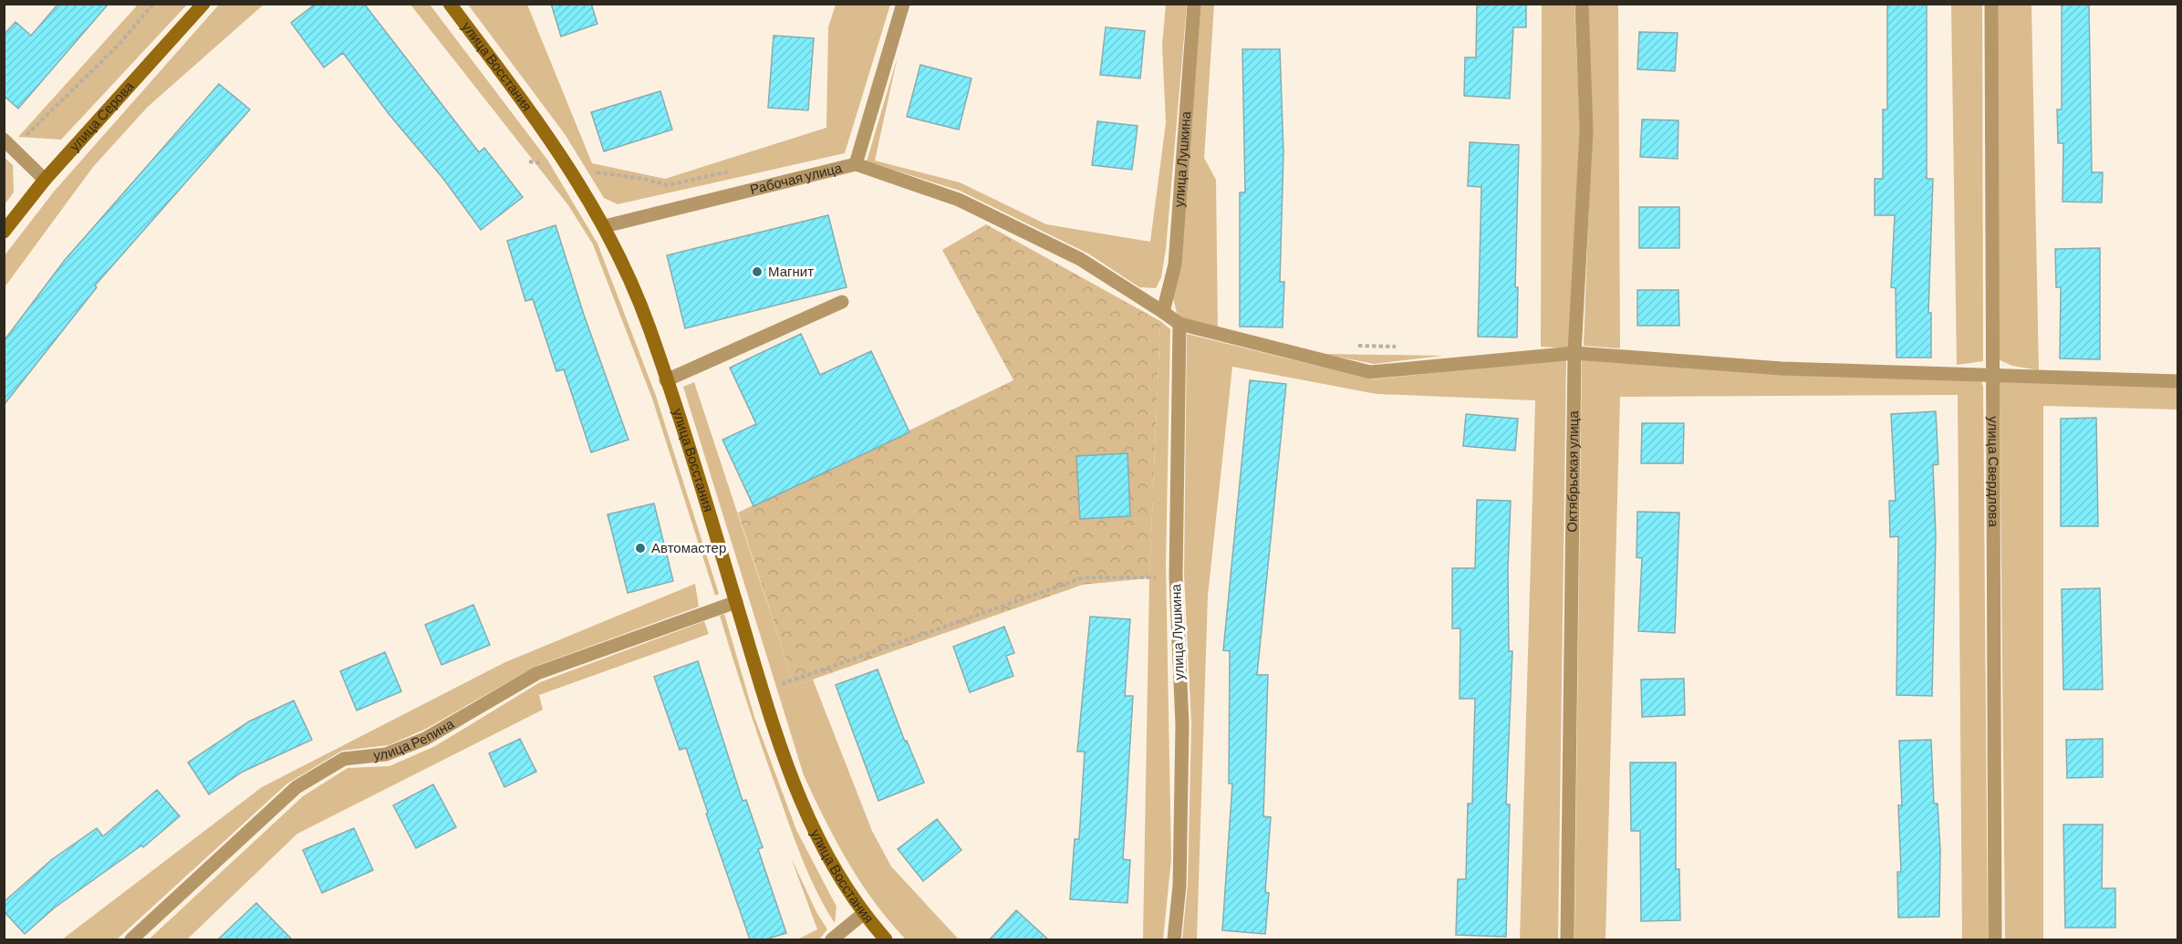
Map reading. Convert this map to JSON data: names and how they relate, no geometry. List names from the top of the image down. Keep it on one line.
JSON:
{"streets":{"main road":["улица Восстания","улица Серова"],"street":["улица Лушкина","Рабочая улица","Октябрьская улица","улица Свердлова","улица Репина"]},"crossings":[["улица Восстания","Рабочая улица"],["улица Восстания","улица Репина"]],"places":["Магнит","Автомастер"]}
